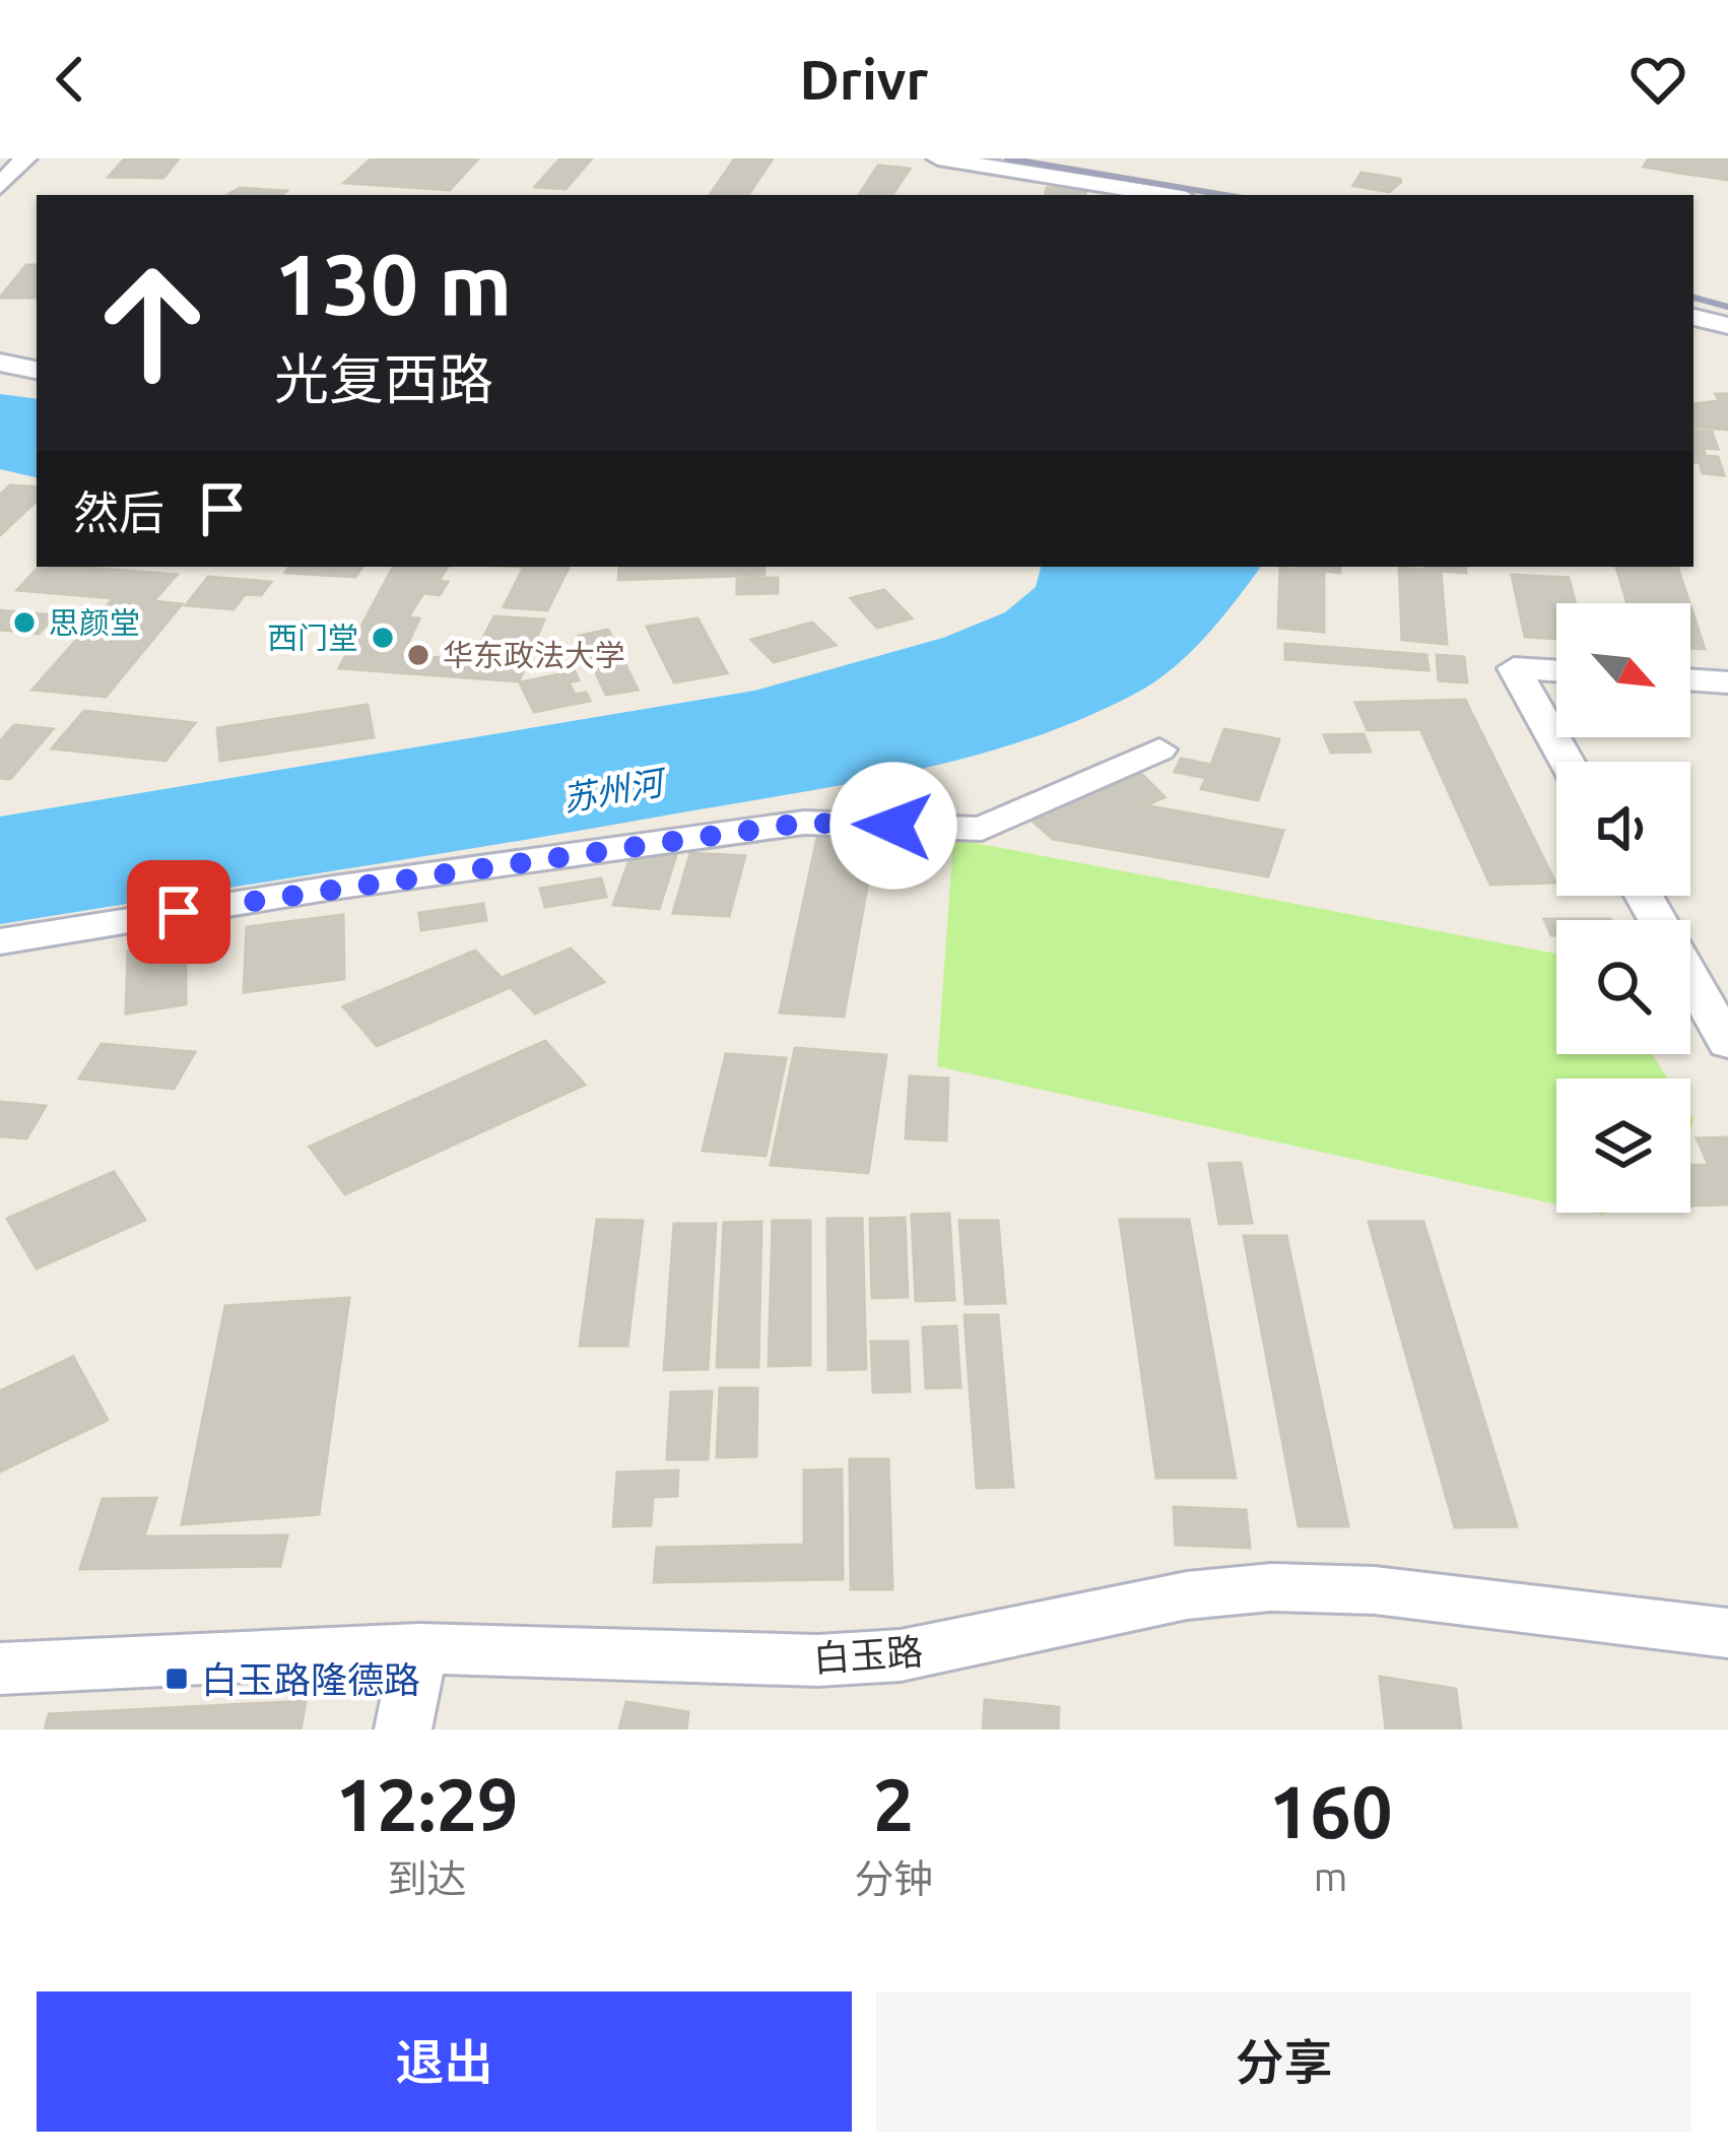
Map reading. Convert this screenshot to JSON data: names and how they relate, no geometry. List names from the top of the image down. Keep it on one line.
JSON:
{"streets":{"street":["白玉路"]},"water":["苏州河"],"places":{"other":["思颜堂","西门堂","华东政法大学"],"transit":["白玉路隆德路"]},"north":"bottom right","page":{"header":"Drivr","turn":["130 m","光复西路"],"then":"然后","eta":["12:29","到达","2","分钟","160","m"],"buttons":["退出","分享"]}}
